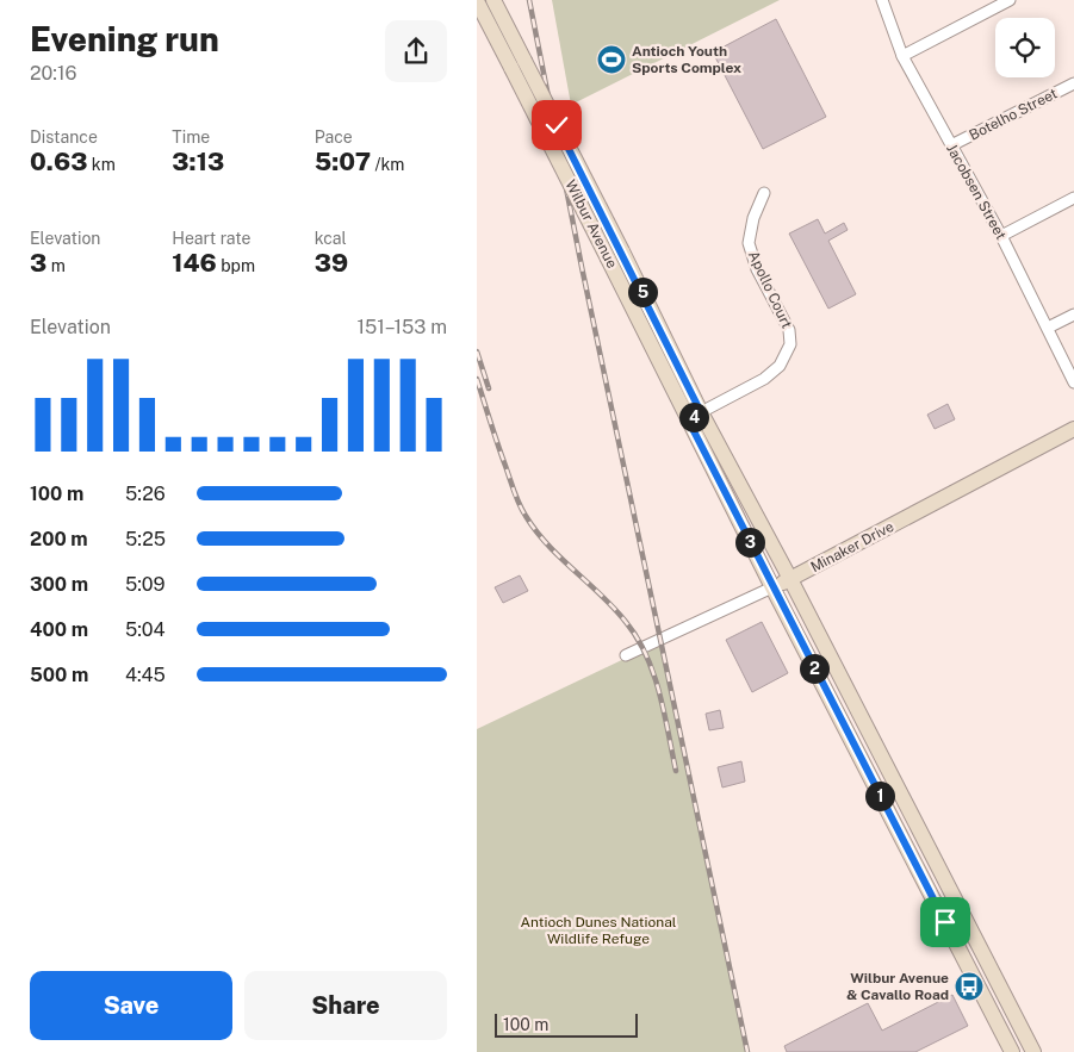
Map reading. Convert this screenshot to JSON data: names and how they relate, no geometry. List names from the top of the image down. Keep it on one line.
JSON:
{"streets":{"main road":["Wilbur Avenue","Minaker Drive"],"street":["Botelho Street","Jacobsen Street","Apollo Court"]},"crossings":[["Botelho Street","Jacobsen Street"],["Wilbur Avenue","Apollo Court"],["Wilbur Avenue","Minaker Drive"]],"parks":["Antioch Dunes National Wildlife Refuge"],"places":{"sports":["Antioch Youth Sports Complex"],"bus stop":["Wilbur Avenue & Cavallo Road"]},"scale_bar":"100 m","page":{"heading":["Evening run","20:16"],"stats":[["Distance","0.63 km"],["Time","3:13"],["Pace","5:07 /km"],["Elevation","3 m"],["Heart rate","146 bpm"],["kcal","39"]],"pins":["5","4","3","2","1"],"chart":["Elevation","151–153 m"],"list":[{"name":"100 m","note":"5:26"},{"name":"200 m","note":"5:25"},{"name":"300 m","note":"5:09"},{"name":"400 m","note":"5:04"},{"name":"500 m","note":"4:45"}],"buttons":["Save","Share"],"scale":"100 m"}}
